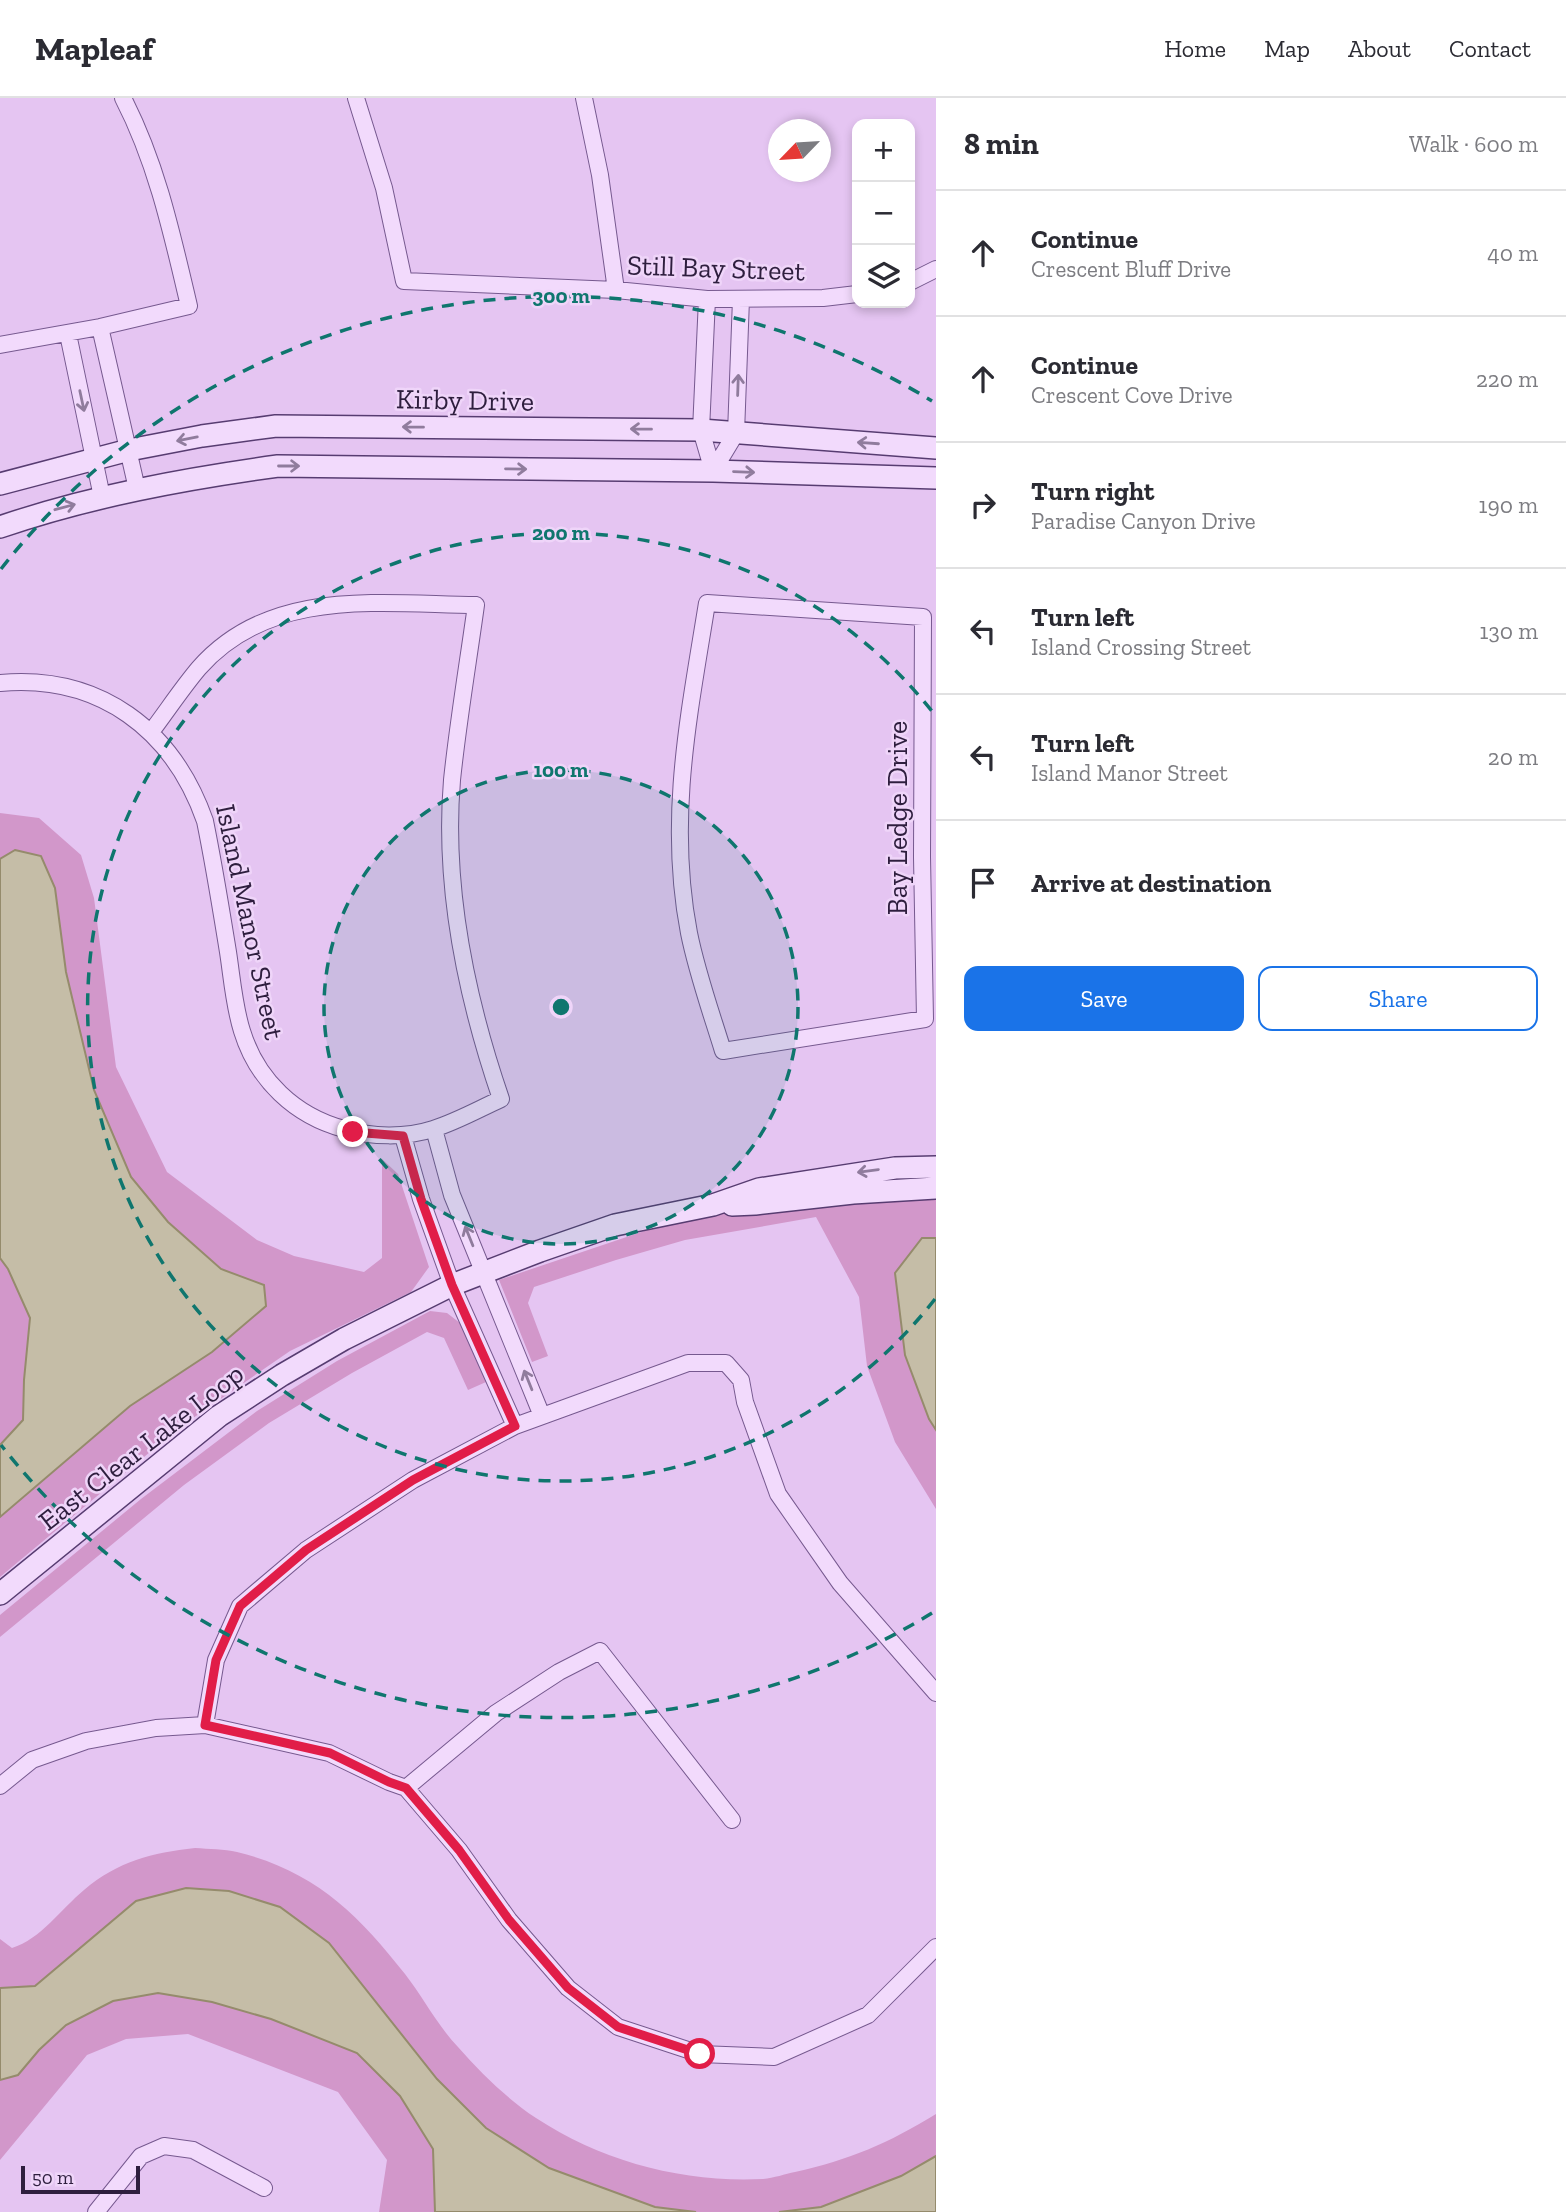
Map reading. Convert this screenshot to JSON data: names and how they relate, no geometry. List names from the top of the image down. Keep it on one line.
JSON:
{"streets":{"main road":["Kirby Drive","East Clear Lake Loop"],"street":["Still Bay Street","Bay Ledge Drive","Island Manor Street"]},"scale_bar":"50 m","north":"bottom left","page":{"header":"Mapleaf","nav":["Home","Map","About","Contact"],"heading":["8 min","Walk · 600 m"],"map_buttons":["+","−"],"list":[["Continue","Crescent Bluff Drive","40 m"],["Continue","Crescent Cove Drive","220 m"],["Turn right","Paradise Canyon Drive","190 m"],["Turn left","Island Crossing Street","130 m"],["Turn left","Island Manor Street","20 m"],"Arrive at destination"],"buttons":["Save","Share"],"scale":"50 m"},"rings":["300 m","200 m","100 m"]}
